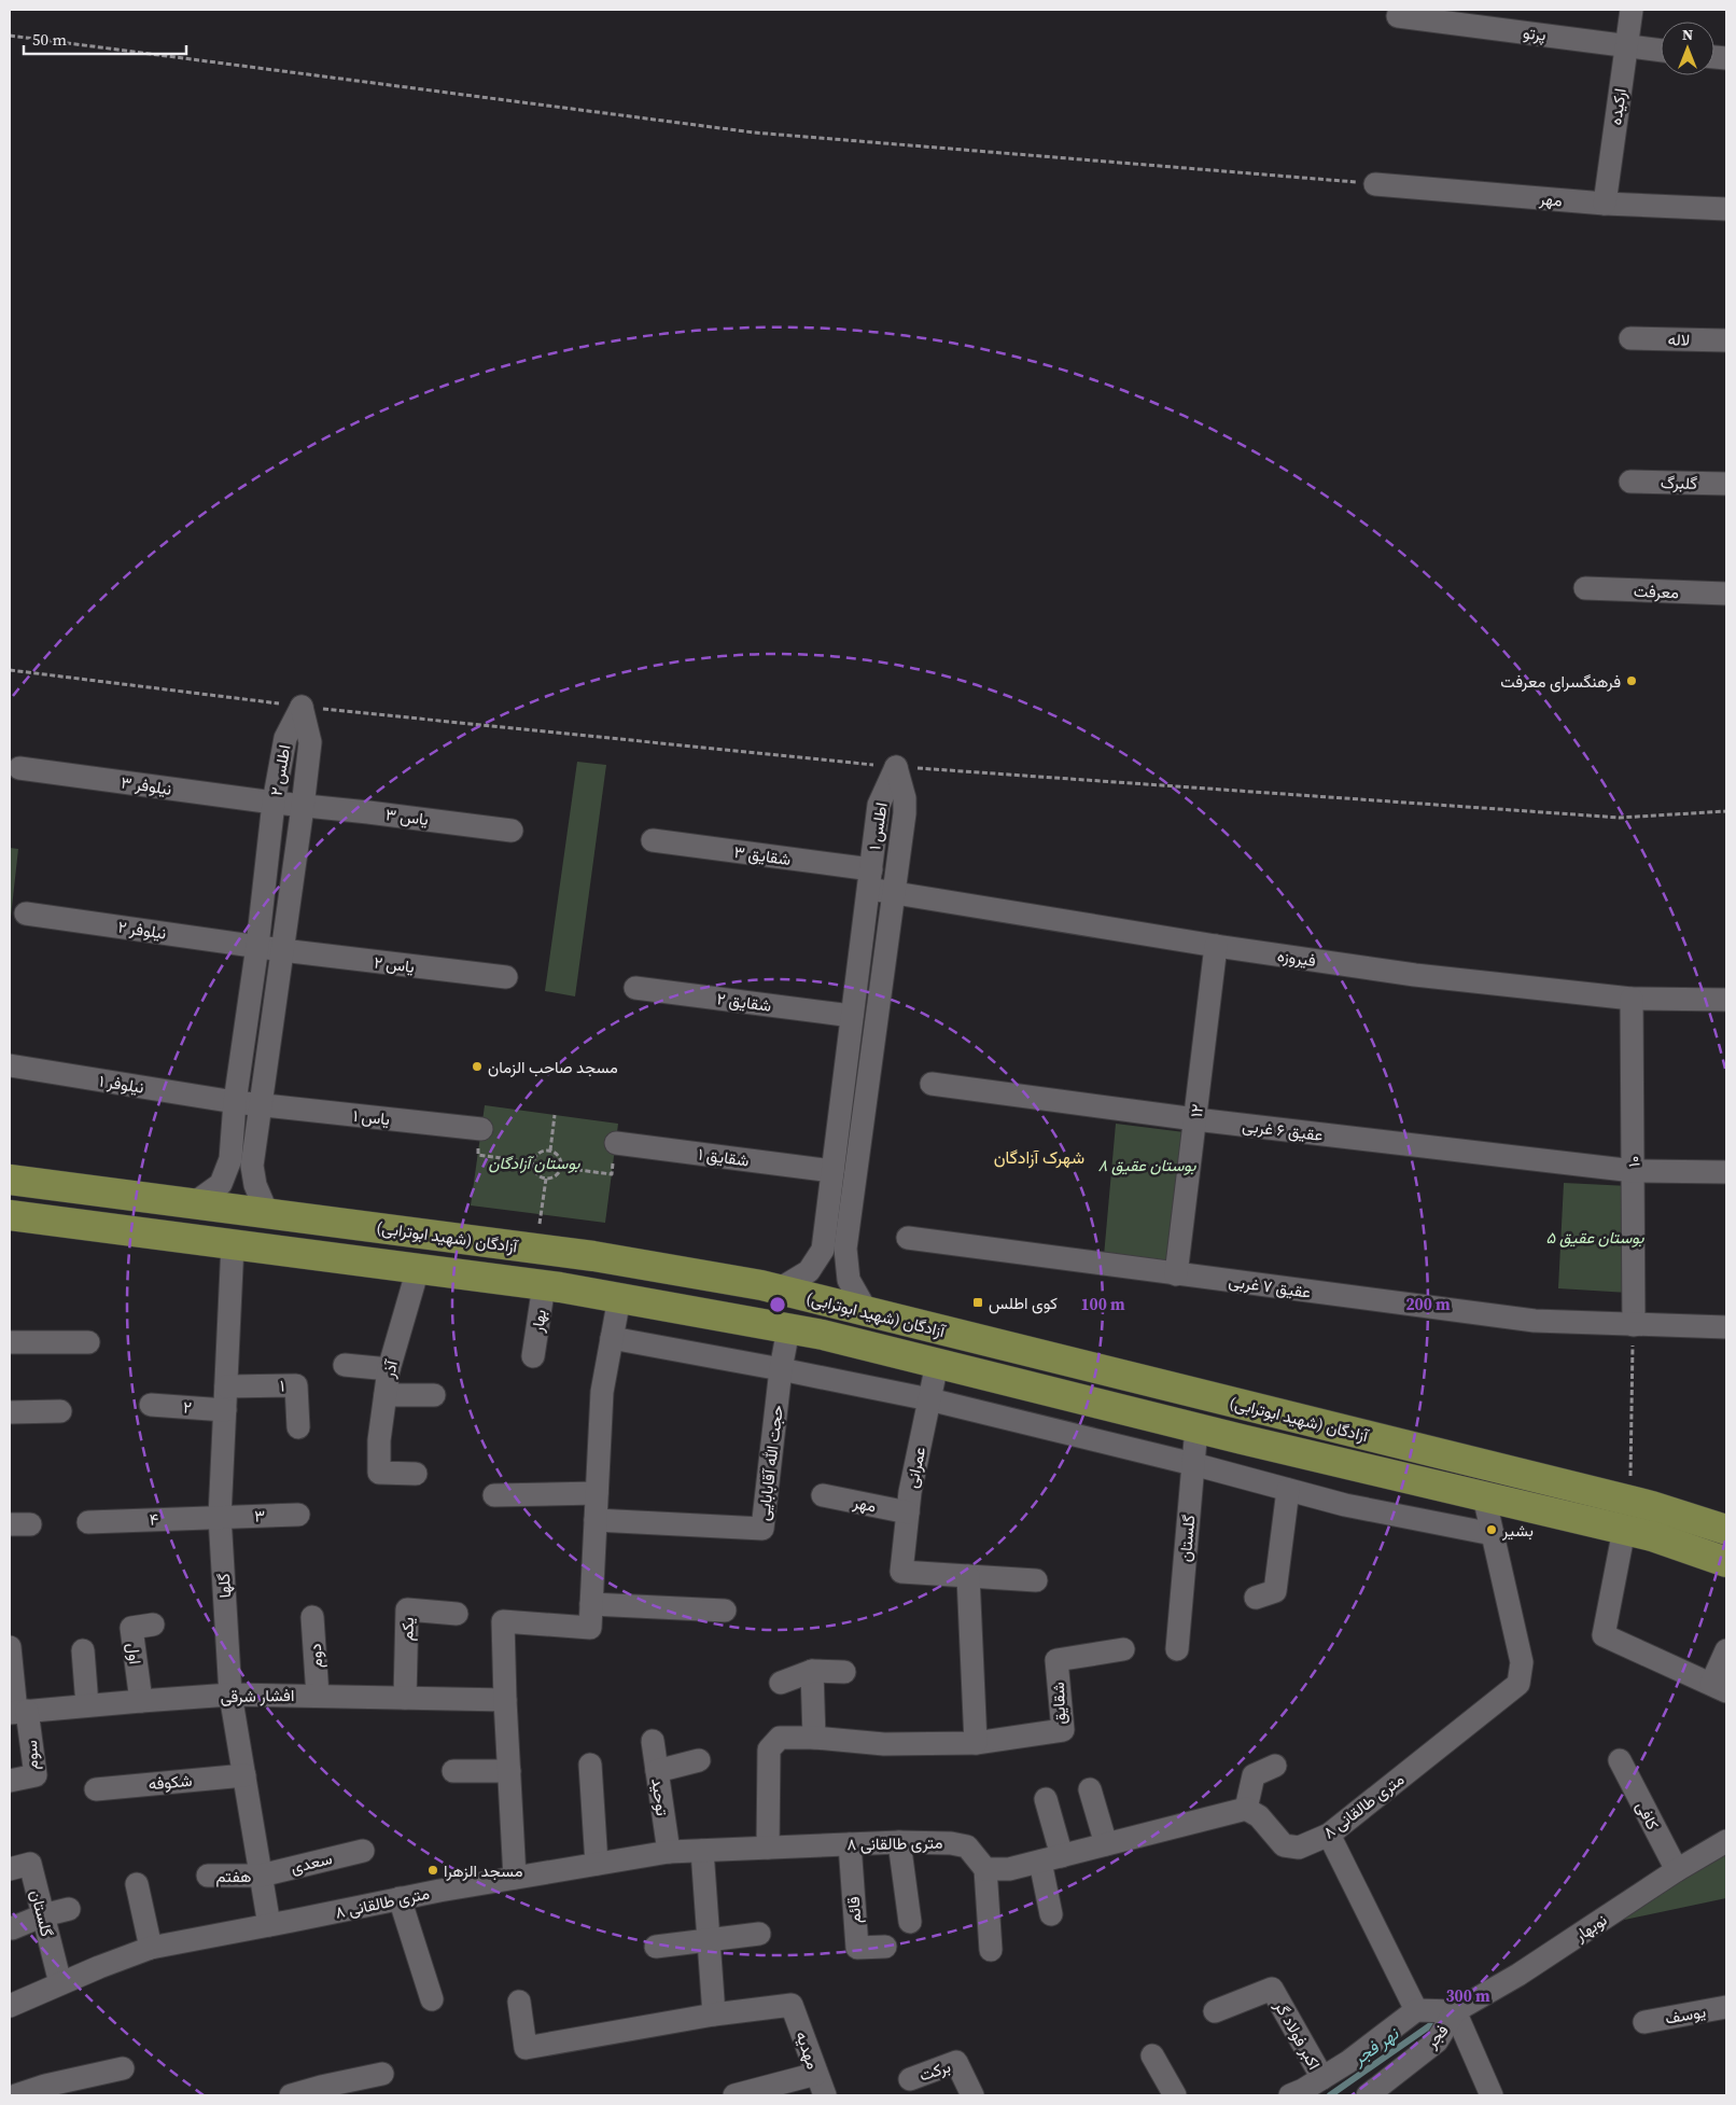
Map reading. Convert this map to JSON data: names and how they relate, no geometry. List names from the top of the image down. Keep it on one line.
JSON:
{"streets":{"main road":["آزادگان (شهید ابوترابی)"],"street":["پرتو","ارکیده","مهر","لاله","گلبرگ","معرفت","اطلس ۲","نیلوفر ۳","یاس ۳","اطلس ۱","شقایق ۳","نیلوفر ۲","فیروزه","یاس ۲","شقایق ۲","نیلوفر ۱","۱۲","یاس ۱","عقیق ۶ غربی","شقایق ۱","۱۰","عقیق ۷ غربی","بهار","آذر","۱","۲","حجت الله آقابابایی","عمرانی","۳","۴","گلستان","گلها","یکم","اول","دوم","افشار شرقی","شقایق","سوم","شکوفه","توحید","۸ متری طالقانی","کافی","سعدی","هفتم","قائم","نوبهار","یوسف","اکبر فولاد گر","فجر","مهدیه","برکت"]},"crossings":[["پرتو","ارکیده"],["ارکیده","مهر"],["مهر","عمرانی"],["اطلس ۲","نیلوفر ۳"],["اطلس ۲","یاس ۳"],["اطلس ۲","نیلوفر ۲"],["اطلس ۲","یاس ۲"],["اطلس ۲","نیلوفر ۱"],["اطلس ۲","یاس ۱"],["اطلس ۲","آزادگان (شهید ابوترابی)"],["نیلوفر ۳","یاس ۳"],["اطلس ۱","شقایق ۳"],["اطلس ۱","فیروزه"],["اطلس ۱","شقایق ۲"],["اطلس ۱","شقایق ۱"],["اطلس ۱","آزادگان (شهید ابوترابی)"],["شقایق ۳","فیروزه"],["نیلوفر ۲","یاس ۲"],["فیروزه","۱۲"],["فیروزه","۱۰"],["نیلوفر ۱","یاس ۱"],["۱۲","عقیق ۶ غربی"],["۱۲","عقیق ۷ غربی"],["عقیق ۶ غربی","۱۰"],["۱۰","عقیق ۷ غربی"],["آزادگان (شهید ابوترابی)","بهار"],["آزادگان (شهید ابوترابی)","آذر"],["آزادگان (شهید ابوترابی)","حجت الله آقابابایی"],["آزادگان (شهید ابوترابی)","عمرانی"],["آزادگان (شهید ابوترابی)","گلستان"],["آزادگان (شهید ابوترابی)","گلها"],["آزادگان (شهید ابوترابی)","۸ متری طالقانی"],["۱","گلها"],["۲","گلها"],["۳","۴"],["۳","گلها"],["۴","گلها"],["گلستان","۸ متری طالقانی"],["گلها","افشار شرقی"],["گلها","شکوفه"],["گلها","۸ متری طالقانی"],["گلها","سعدی"],["گلها","هفتم"],["یکم","افشار شرقی"],["اول","افشار شرقی"],["دوم","افشار شرقی"],["افشار شرقی","سوم"],["توحید","۸ متری طالقانی"],["۸ متری طالقانی","قائم"],["کافی","نوبهار"],["سعدی","هفتم"],["نوبهار","فجر"],["اکبر فولاد گر","فجر"]],"districts":["شهرک آزادگان"],"water":["نهر فجر"],"parks":["بوستان آزادگان","بوستان عقیق ۸","بوستان عقیق ۵"],"places":{"other":["فرهنگسرای معرفت","مسجد صاحب الزمان","بشیر","مسجد الزهرا"],"transit":["کوی اطلس"]},"scale_bar":"50 m","north":"top","rings":["100 m","200 m","300 m"]}
